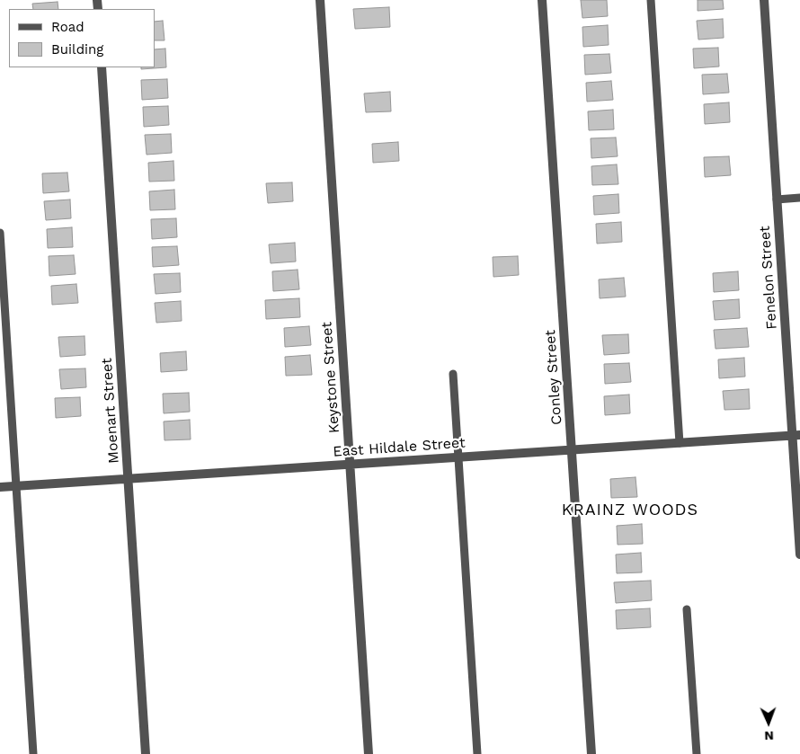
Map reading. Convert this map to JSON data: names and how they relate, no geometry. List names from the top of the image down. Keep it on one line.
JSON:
{"streets":{"street":["Fenelon Street","Keystone Street","Conley Street","Moenart Street","East Hildale Street"]},"crossings":[["Fenelon Street","East Hildale Street"],["Keystone Street","East Hildale Street"],["Conley Street","East Hildale Street"],["Moenart Street","East Hildale Street"]],"districts":["KRAINZ WOODS"],"legend":["Road","Building"],"north":"bottom"}
